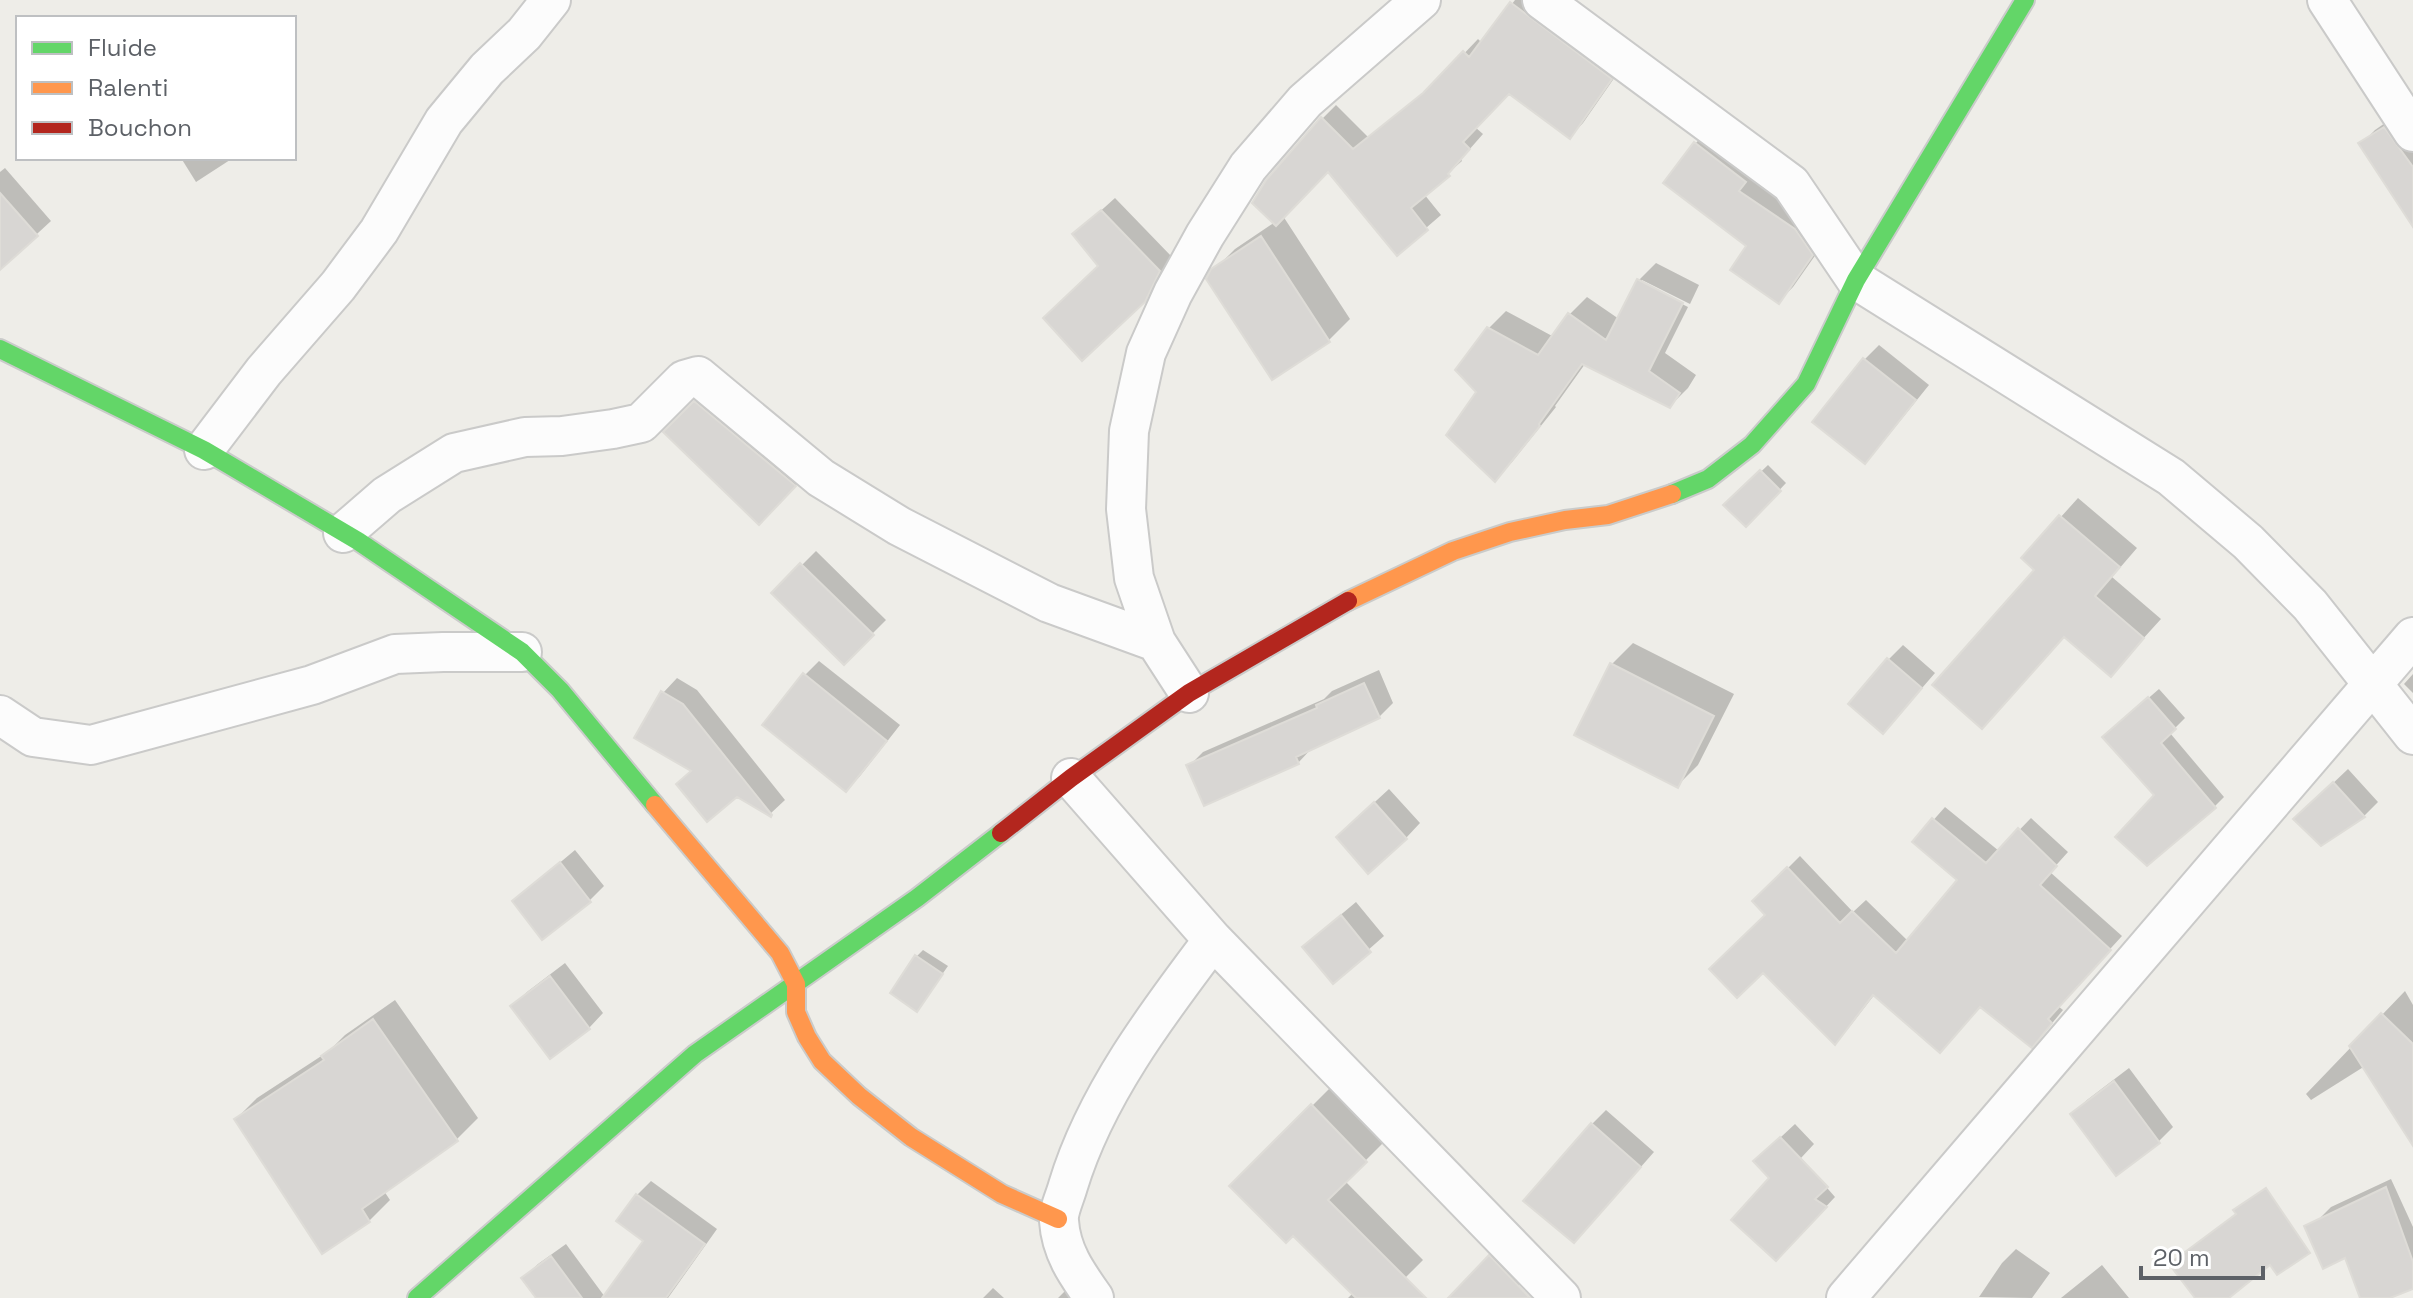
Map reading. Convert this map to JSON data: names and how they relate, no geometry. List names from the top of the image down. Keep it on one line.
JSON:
{"legend":["Fluide","Ralenti","Bouchon"],"scale_bar":"20 m"}
